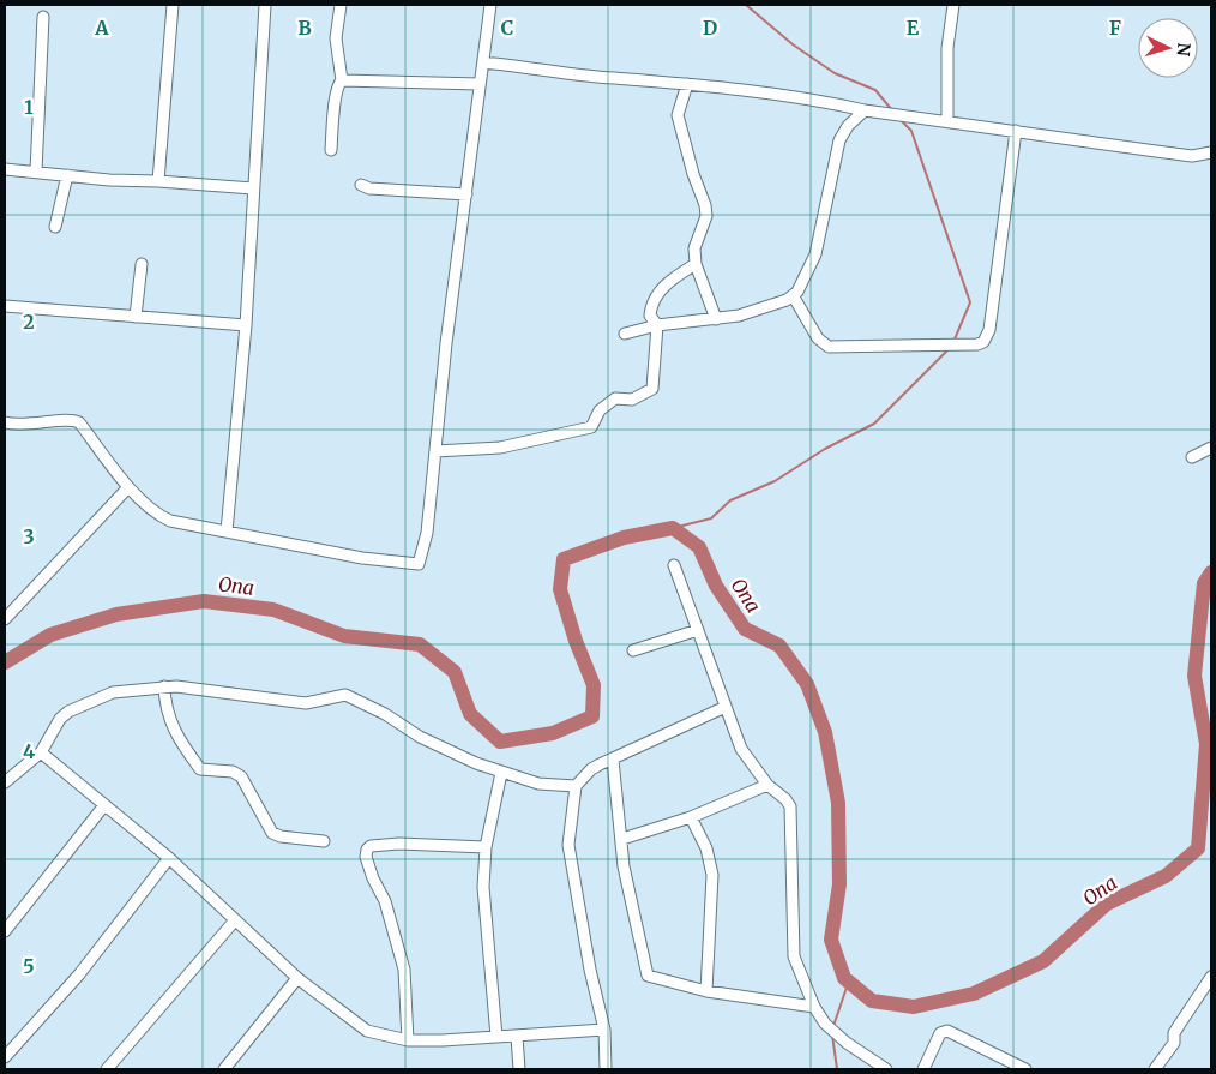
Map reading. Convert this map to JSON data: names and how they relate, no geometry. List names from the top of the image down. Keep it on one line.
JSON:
{"water":["Ona"],"north":"right","grid":{"columns":["A","B","C","D","E","F"],"rows":["1","2","3","4","5"]}}
